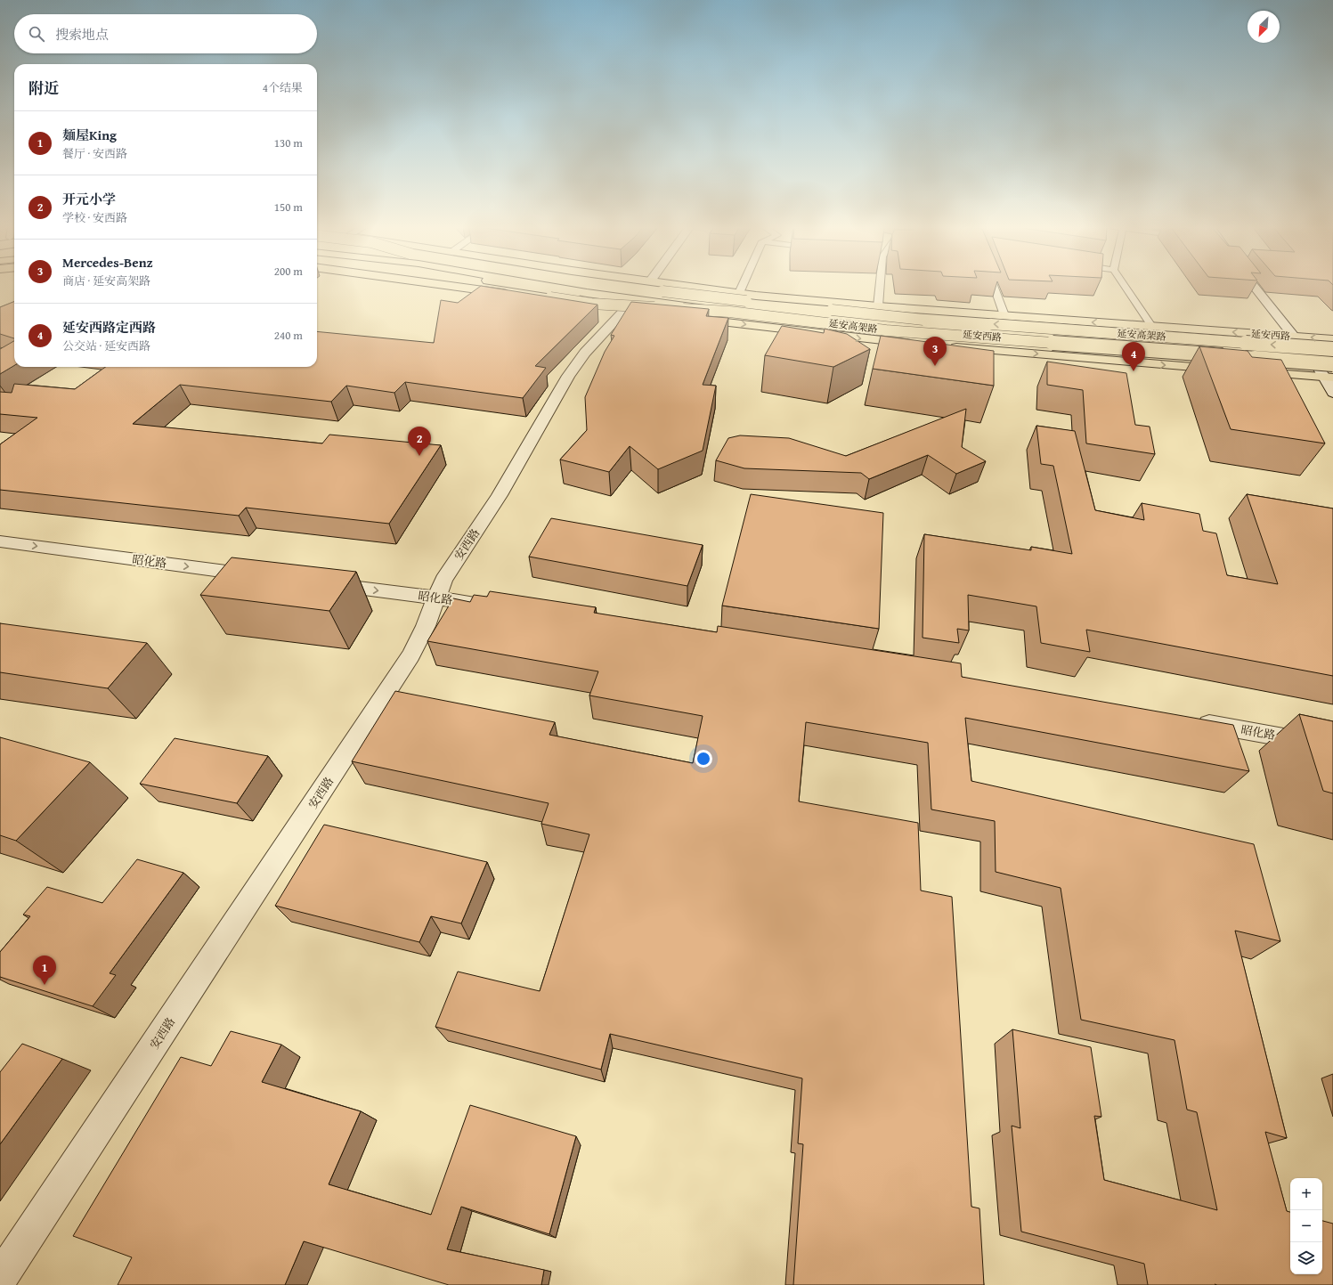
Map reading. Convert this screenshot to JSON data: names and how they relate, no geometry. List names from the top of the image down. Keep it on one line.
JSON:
{"streets":{"main road":["延安高架路","延安西路"],"street":["安西路","昭化路"]},"crossings":[["延安高架路","延安西路"],["延安西路","安西路"],["安西路","昭化路"]],"one_way":["昭化路"],"north":"bottom left","page":{"search":"搜索地点","heading":["附近","4个结果"],"list":[{"mark":"1","name":"麺屋King","note":"餐厅 · 安西路","value":"130 m"},{"mark":"2","name":"开元小学","note":"学校 · 安西路","value":"150 m"},{"mark":"3","name":"Mercedes-Benz","note":"商店 · 延安高架路","value":"200 m"},{"mark":"4","name":"延安西路定西路","note":"公交站 · 延安西路","value":"240 m"}],"pins":["3","4","2","1"],"map_buttons":["+","−"]}}
